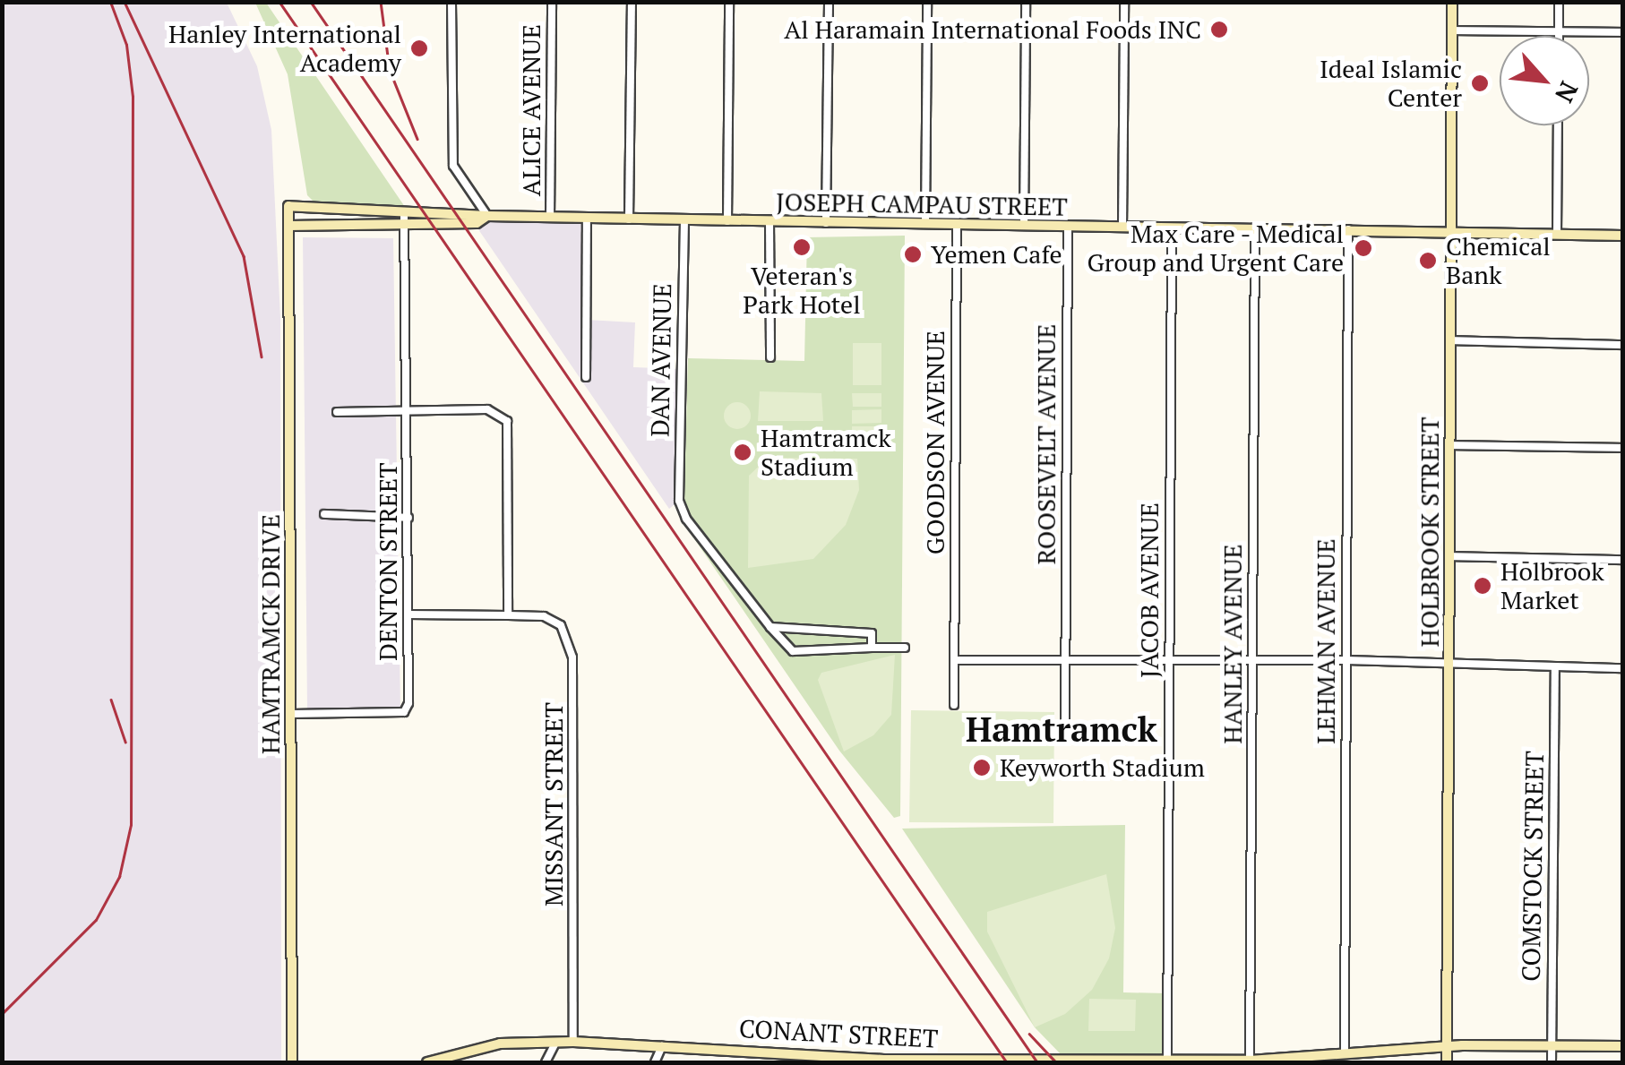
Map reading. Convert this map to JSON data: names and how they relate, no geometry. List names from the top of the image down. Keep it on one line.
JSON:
{"streets":{"street":["ALICE AVENUE","JOSEPH CAMPAU STREET","DAN AVENUE","GOODSON AVENUE","ROOSEVELT AVENUE","HOLBROOK STREET","DENTON STREET","JACOB AVENUE","HAMTRAMCK DRIVE","LEHMAN AVENUE","HANLEY AVENUE","MISSANT STREET","COMSTOCK STREET","CONANT STREET"]},"crossings":[["ALICE AVENUE","JOSEPH CAMPAU STREET"],["JOSEPH CAMPAU STREET","DAN AVENUE"],["JOSEPH CAMPAU STREET","GOODSON AVENUE"],["JOSEPH CAMPAU STREET","ROOSEVELT AVENUE"],["JOSEPH CAMPAU STREET","HOLBROOK STREET"],["JOSEPH CAMPAU STREET","DENTON STREET"],["JOSEPH CAMPAU STREET","JACOB AVENUE"],["JOSEPH CAMPAU STREET","HAMTRAMCK DRIVE"],["JOSEPH CAMPAU STREET","LEHMAN AVENUE"],["JOSEPH CAMPAU STREET","HANLEY AVENUE"],["HOLBROOK STREET","CONANT STREET"],["DENTON STREET","HAMTRAMCK DRIVE"],["JACOB AVENUE","CONANT STREET"],["LEHMAN AVENUE","CONANT STREET"],["HANLEY AVENUE","CONANT STREET"],["MISSANT STREET","CONANT STREET"],["COMSTOCK STREET","CONANT STREET"]],"districts":["Hamtramck"],"places":["Al Haramain International Foods INC","Hanley International Academy","Ideal Islamic Center","Veteran's Park Hotel","Max Care - Medical Group and Urgent Care","Yemen Cafe","Chemical Bank","Hamtramck Stadium","Holbrook Market","Keyworth Stadium"],"north":"bottom right"}
